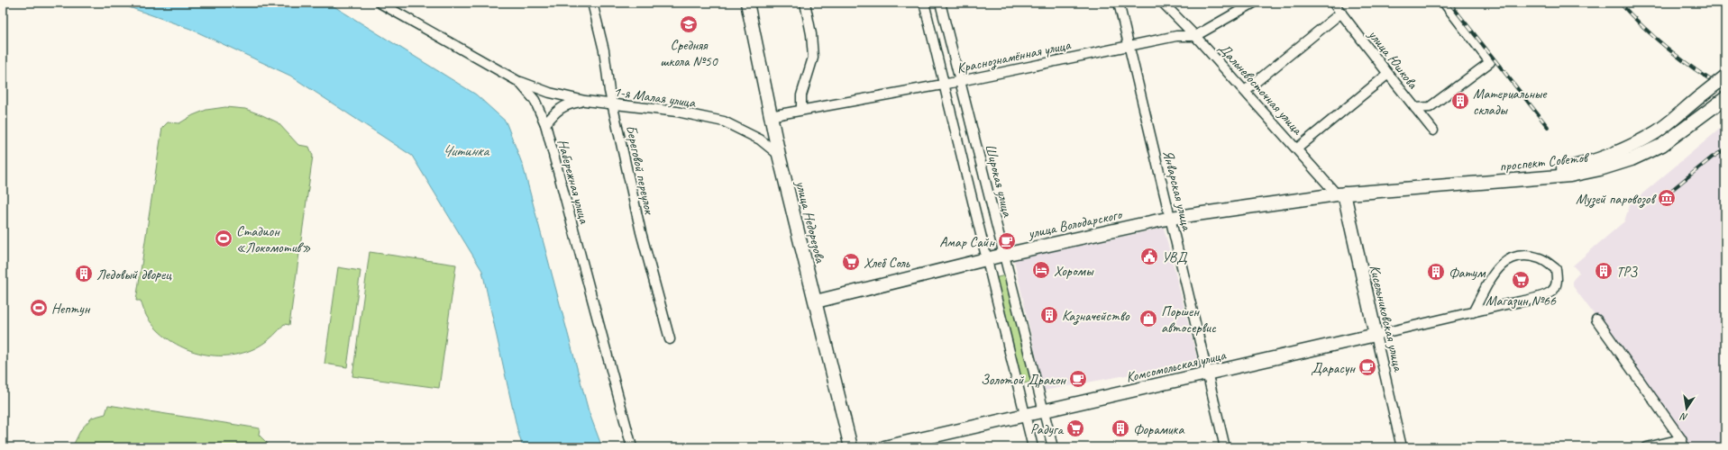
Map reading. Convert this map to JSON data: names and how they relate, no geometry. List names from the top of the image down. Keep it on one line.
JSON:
{"streets":{"main road":["проспект Советов","улица Недорезова","улица Володарского","Кисельниковская улица","Комсомольская улица"],"street":["Краснознамённая улица","улица Юшкова","Дальневосточная улица","1-я Малая улица","Береговой переулок","Широкая улица","Набережная улица","Январская улица"]},"crossings":[["Краснознамённая улица","Дальневосточная улица"],["Краснознамённая улица","Широкая улица"],["Краснознамённая улица","Январская улица"],["Краснознамённая улица","улица Недорезова"],["Дальневосточная улица","проспект Советов"],["Дальневосточная улица","улица Володарского"],["Дальневосточная улица","Кисельниковская улица"],["1-я Малая улица","Береговой переулок"],["1-я Малая улица","Набережная улица"],["1-я Малая улица","улица Недорезова"],["проспект Советов","улица Володарского"],["проспект Советов","Кисельниковская улица"],["Широкая улица","улица Володарского"],["Широкая улица","Комсомольская улица"],["Январская улица","улица Володарского"],["Январская улица","Комсомольская улица"],["улица Недорезова","улица Володарского"],["улица Володарского","Кисельниковская улица"],["Кисельниковская улица","Комсомольская улица"]],"water":["Читинка"],"places":{"school or university":["Средняя школа №50"],"building":["Материальные склады","ТРЗ","Фатум","Ледовый дворец","Казначейство","Форамика"],"museum":["Музей паровозов"],"sports":["Стадион «Локомотив»","Нептун"],"cafe":["Амар Сайн","Дарасун","Золотой Дракон"],"public building":["УВД"],"supermarket":["Хлеб Соль","Магазин №66","Радуга"],"hotel":["Хоромы"],"shop":["Поршен автосервис"]},"north":"bottom"}
